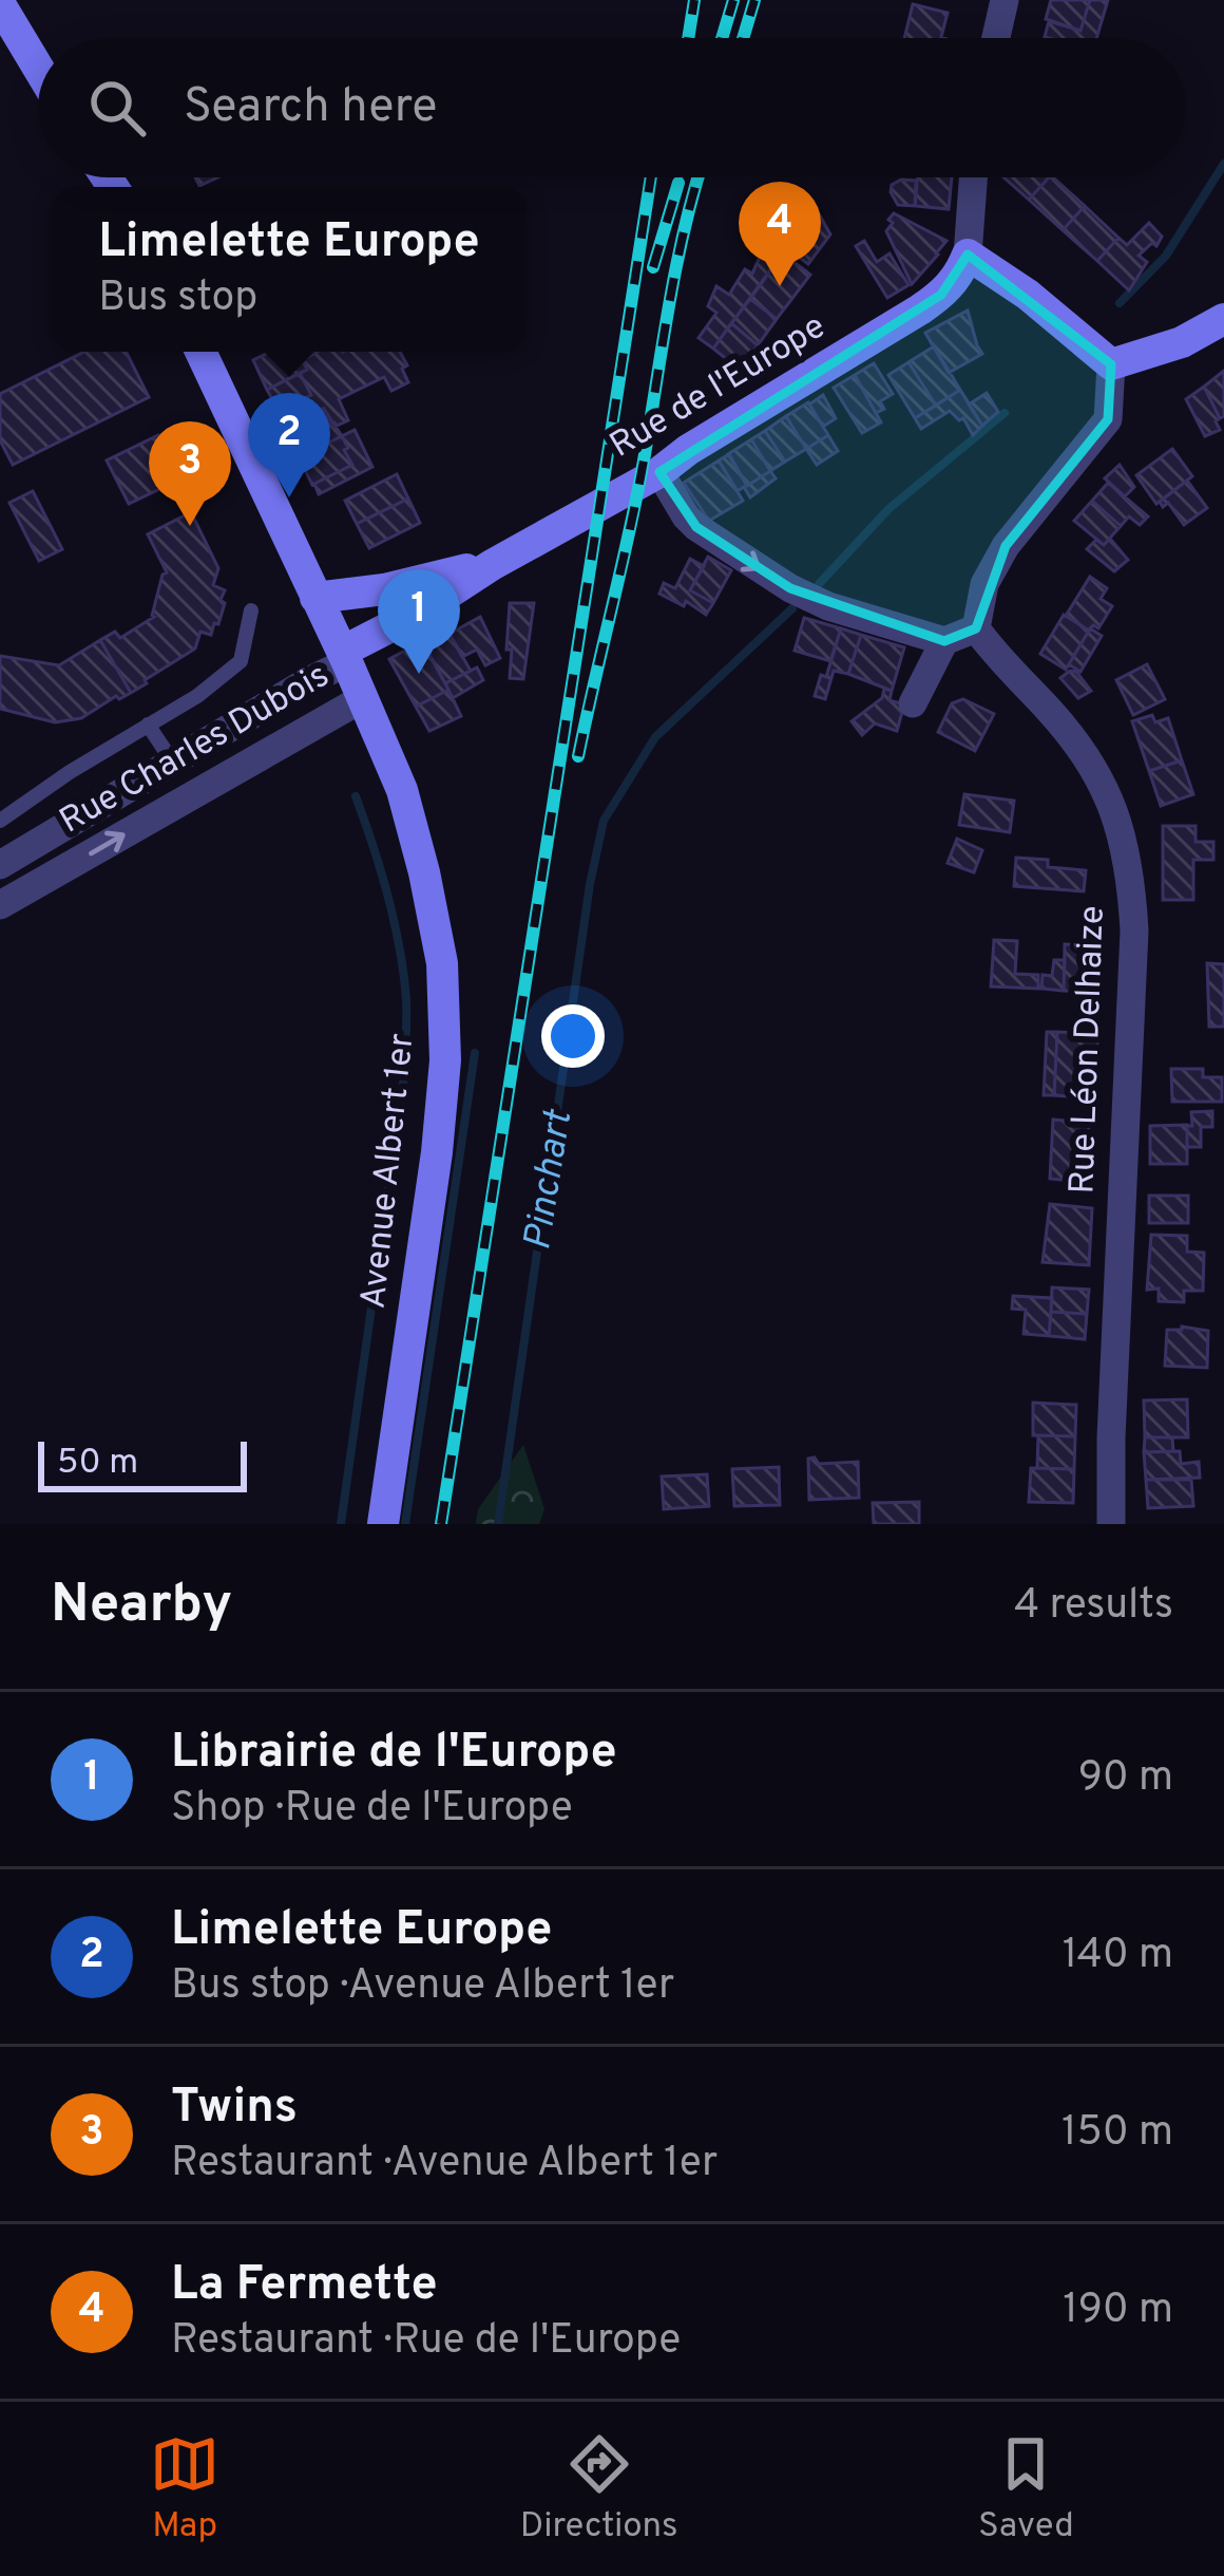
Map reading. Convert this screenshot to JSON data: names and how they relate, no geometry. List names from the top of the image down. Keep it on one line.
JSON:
{"streets":{"main road":["Rue de l'Europe","Avenue Albert 1er"],"street":["Rue Charles Dubois","Rue Léon Delhaize"]},"crossings":[["Rue de l'Europe","Rue Charles Dubois"],["Rue de l'Europe","Avenue Albert 1er"],["Rue Charles Dubois","Avenue Albert 1er"]],"water":["Pinchart"],"scale_bar":"50 m","page":{"search":"Search here","pins":["4","2","3","1"],"popup":["Limelette Europe","Bus stop"],"scale":"50 m","heading":["Nearby","4 results"],"list":[{"mark":"1","name":"Librairie de l'Europe","note":"Shop · Rue de l'Europe","value":"90 m"},{"mark":"2","name":"Limelette Europe","note":"Bus stop · Avenue Albert 1er","value":"140 m"},{"mark":"3","name":"Twins","note":"Restaurant · Avenue Albert 1er","value":"150 m"},{"mark":"4","name":"La Fermette","note":"Restaurant · Rue de l'Europe","value":"190 m"}],"nav":["Map","Directions","Saved"]}}
